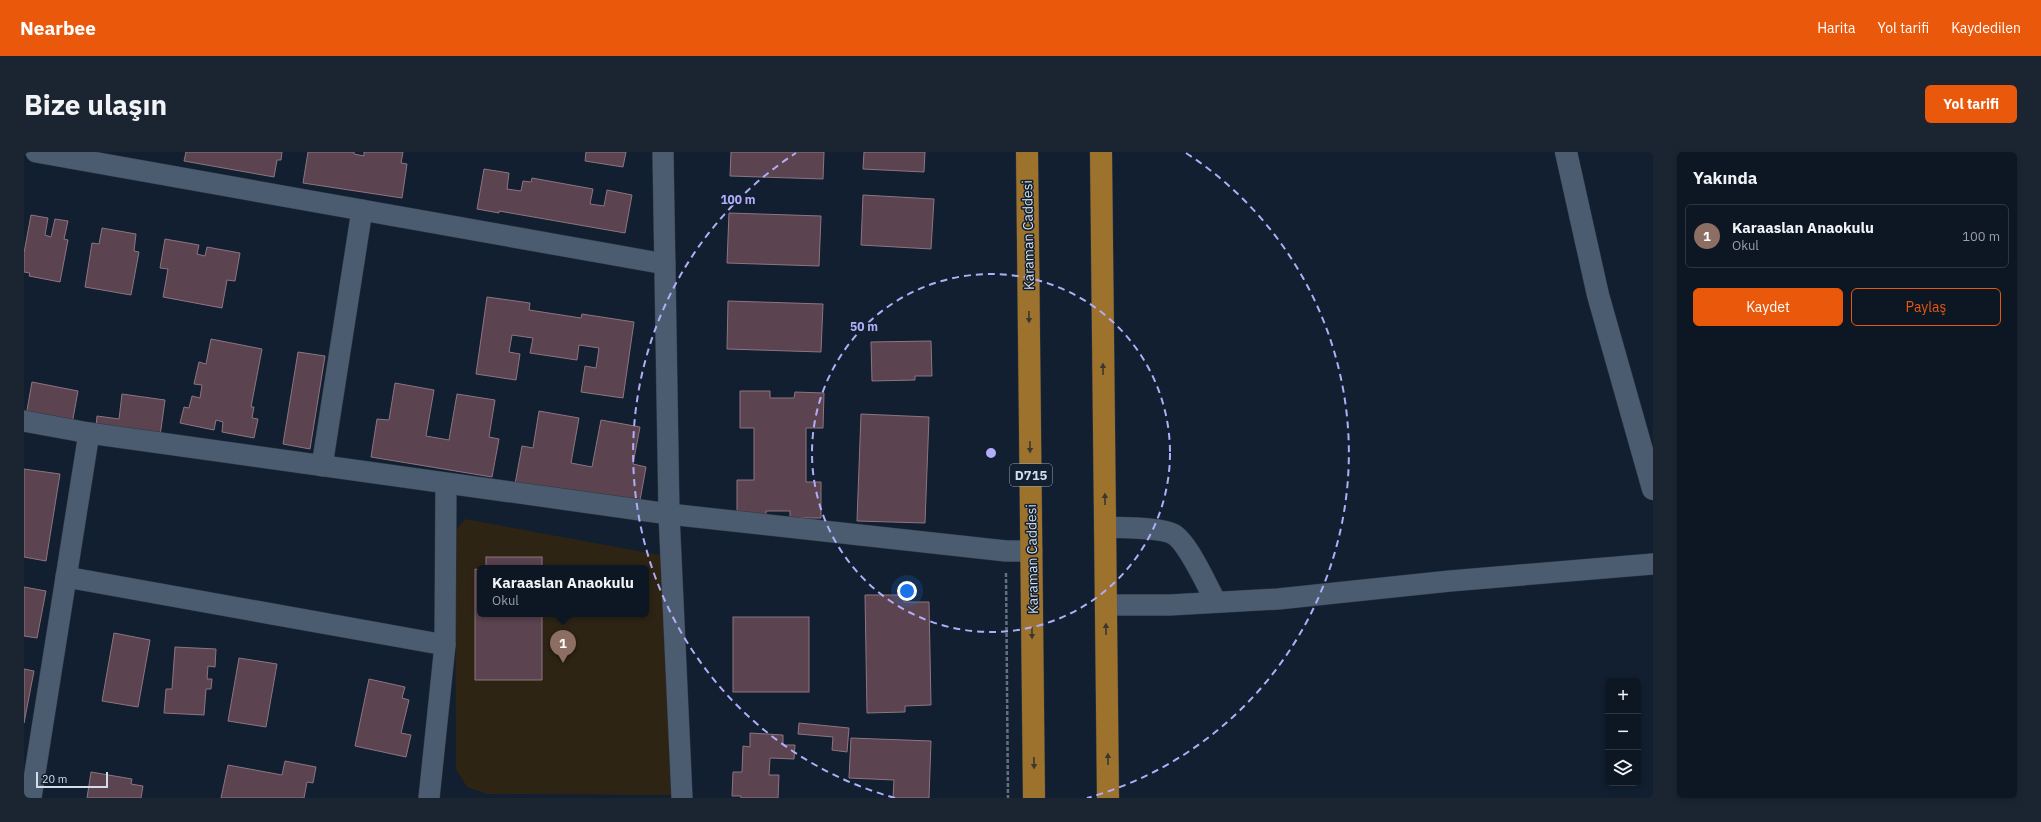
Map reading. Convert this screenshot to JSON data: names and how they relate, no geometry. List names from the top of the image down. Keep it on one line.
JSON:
{"streets":{"highway":["Karaman Caddesi","D715"]},"scale_bar":"20 m","page":{"header":"Nearbee","nav":["Harita","Yol tarifi","Kaydedilen"],"buttons":["Yol tarifi",["Kaydet","Paylaş"]],"title":"Bize ulaşın","heading":"Yakında","list":[{"mark":"1","name":"Karaaslan Anaokulu","note":"Okul","value":"100 m"}],"popup":["Karaaslan Anaokulu","Okul"],"pins":"1","map_buttons":["+","−"],"scale":"20 m"},"rings":["100 m","50 m"]}
